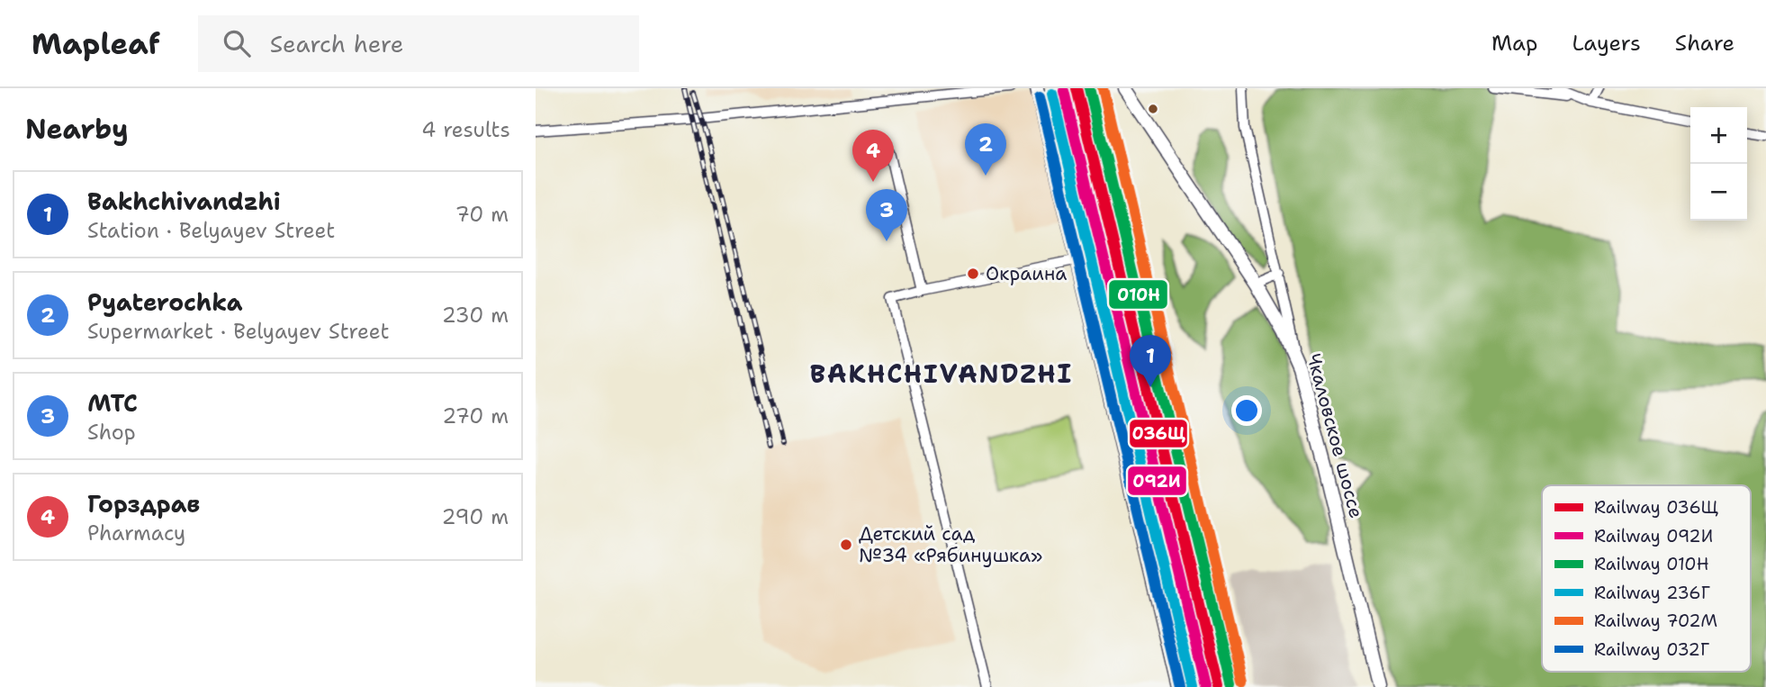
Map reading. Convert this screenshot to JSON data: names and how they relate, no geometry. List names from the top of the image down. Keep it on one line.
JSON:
{"streets":{"street":["Чкаловское шоссе"]},"districts":["BAKHCHIVANDZHI"],"places":["Окраина","Детский сад №34 «Рябинушка»"],"lines":["rail line 036Щ","rail line 010Н","rail line 702М","rail line 092И","rail line 236Г","rail line 032Г"],"legend":["Railway 036Щ","Railway 092И","Railway 010Н","Railway 236Г","Railway 702М","Railway 032Г"],"page":{"header":"Mapleaf","search":"Search here","nav":["Map","Layers","Share"],"heading":["Nearby","4 results"],"map_buttons":["+","−"],"pins":["2","4","3","1"],"list":[{"mark":"1","name":"Bakhchivandzhi","note":"Station · Belyayev Street","value":"70 m"},{"mark":"2","name":"Pyaterochka","note":"Supermarket · Belyayev Street","value":"230 m"},{"mark":"3","name":"МТС","note":"Shop","value":"270 m"},{"mark":"4","name":"Горздрав","note":"Pharmacy","value":"290 m"}]}}
